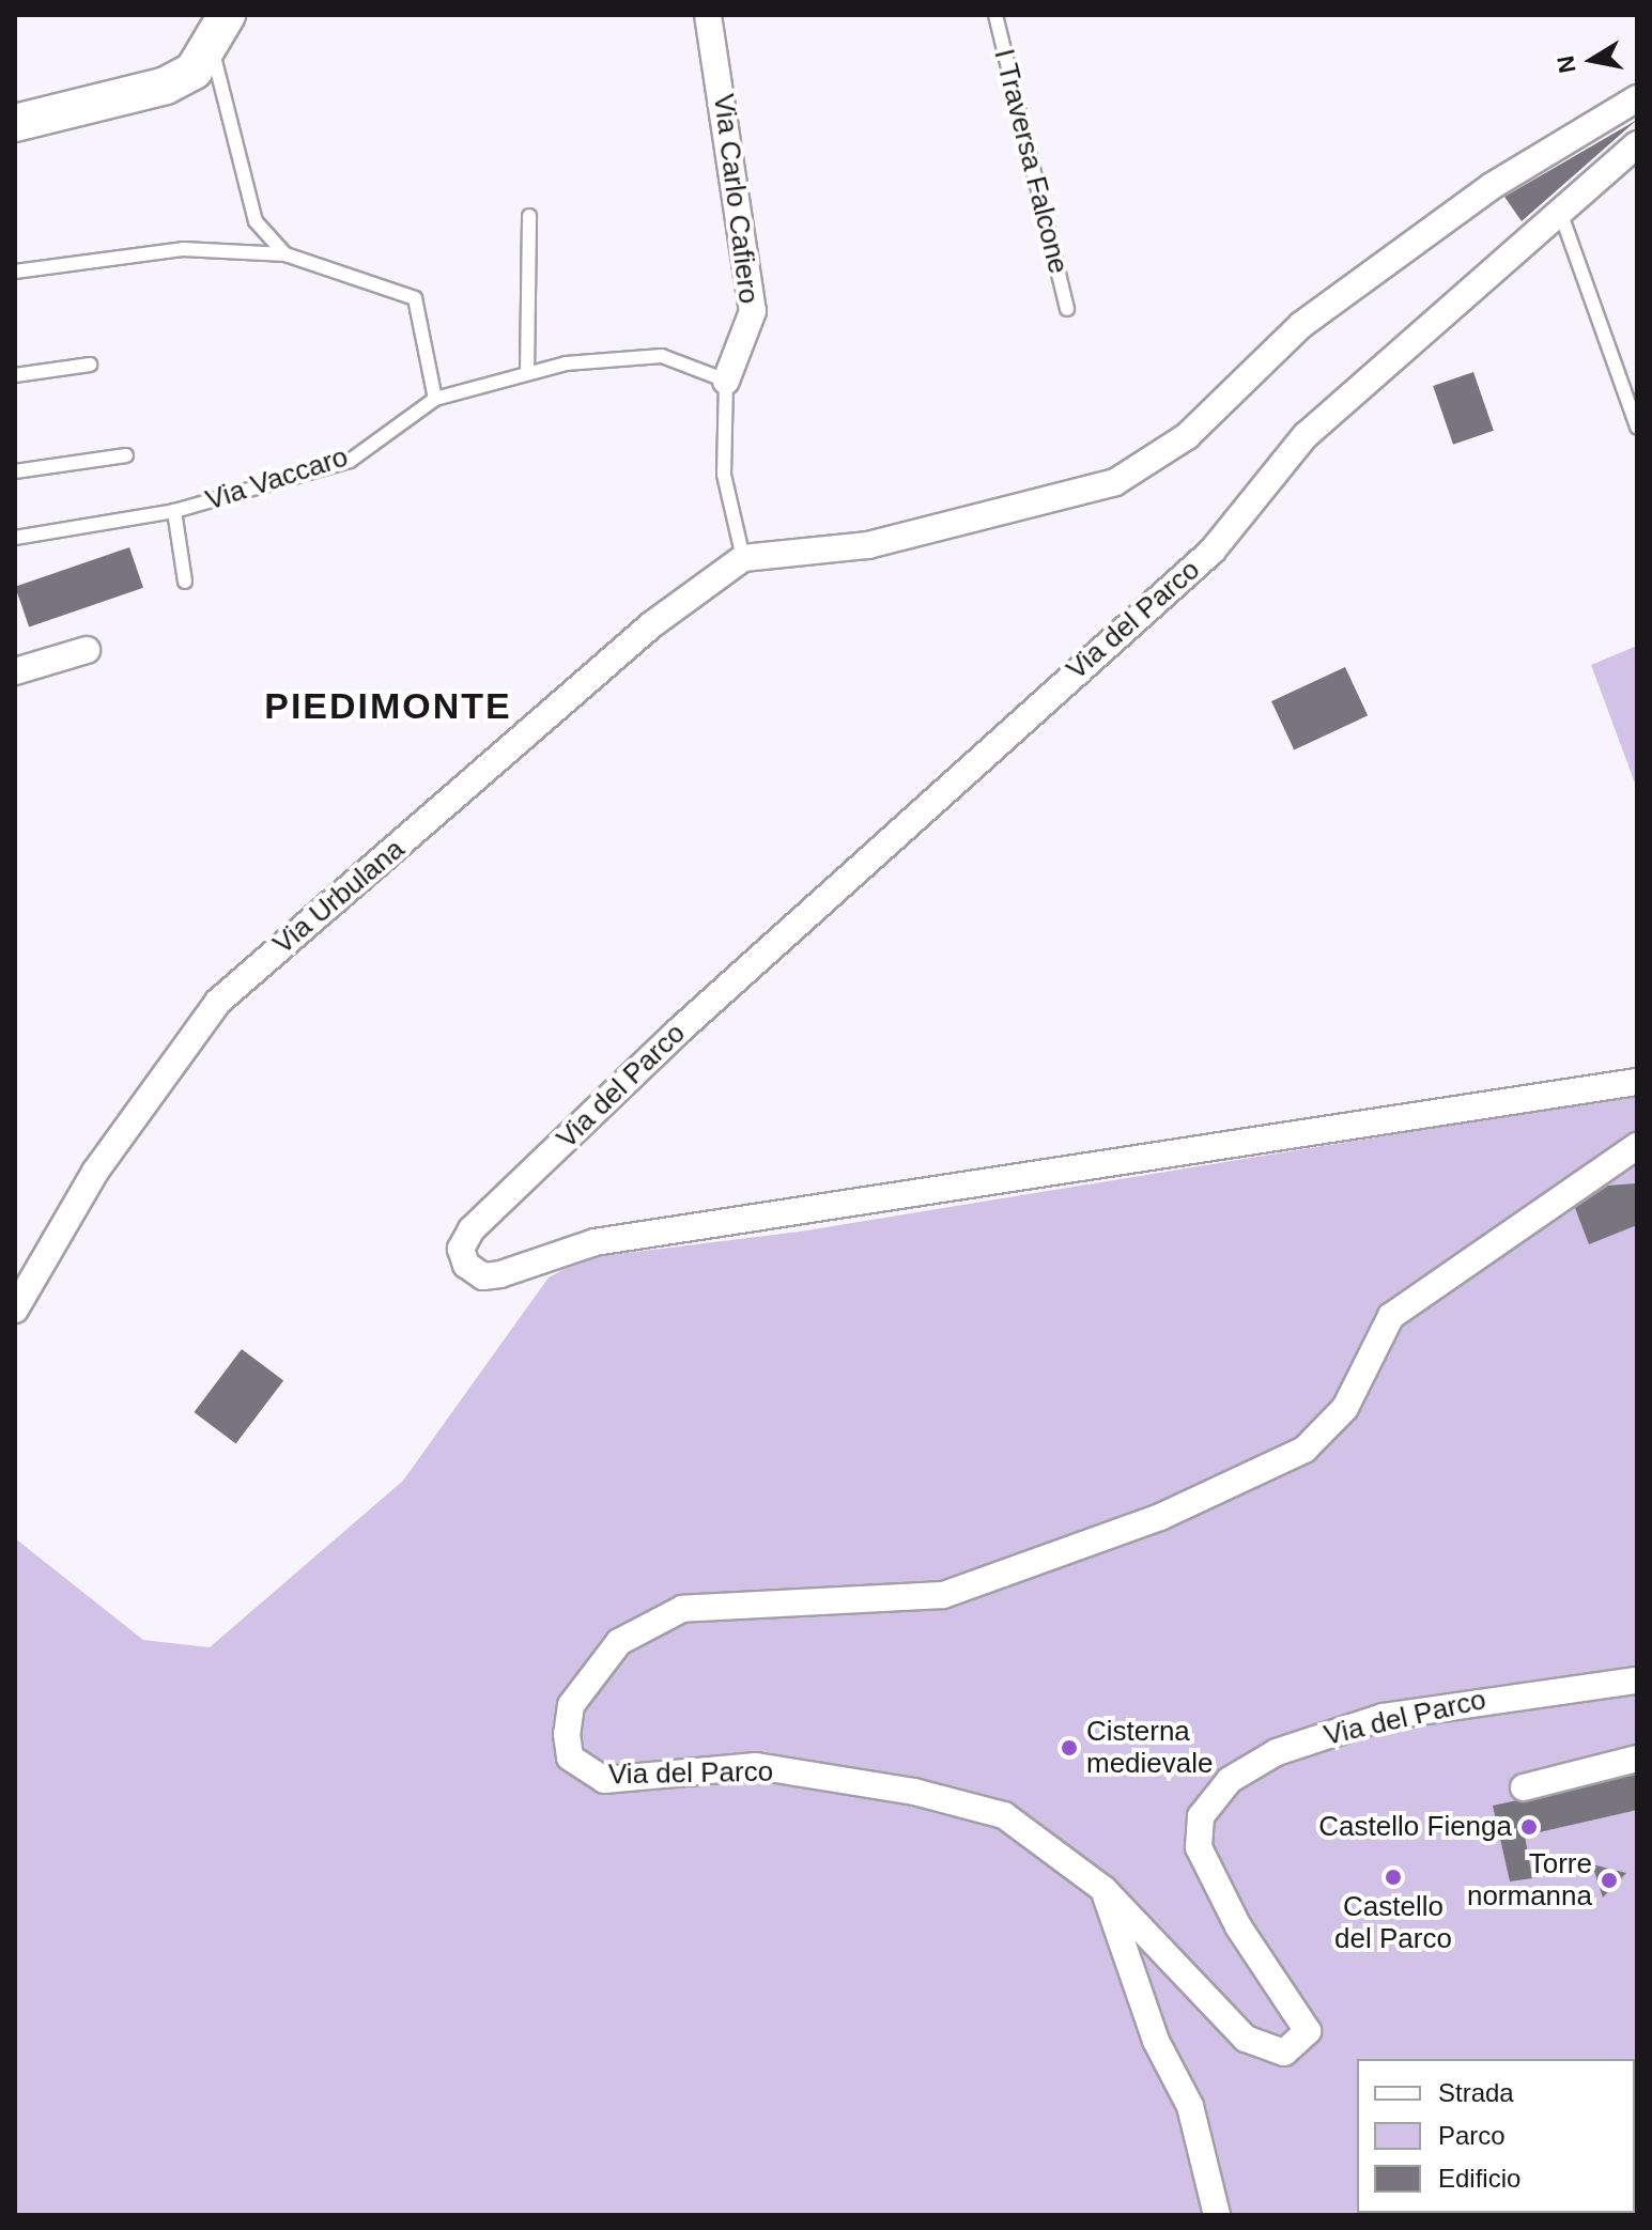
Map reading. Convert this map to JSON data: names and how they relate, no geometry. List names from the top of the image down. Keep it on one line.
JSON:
{"streets":{"street":["Via Carlo Cafiero","Via del Parco","Via Urbulana"],"lane":["I Traversa Falcone","Via Vaccaro"]},"districts":["PIEDIMONTE"],"places":["Cisterna medievale","Castello Fienga","Castello del Parco","Torre normanna"],"legend":["Strada","Parco","Edificio"],"north":"left"}
